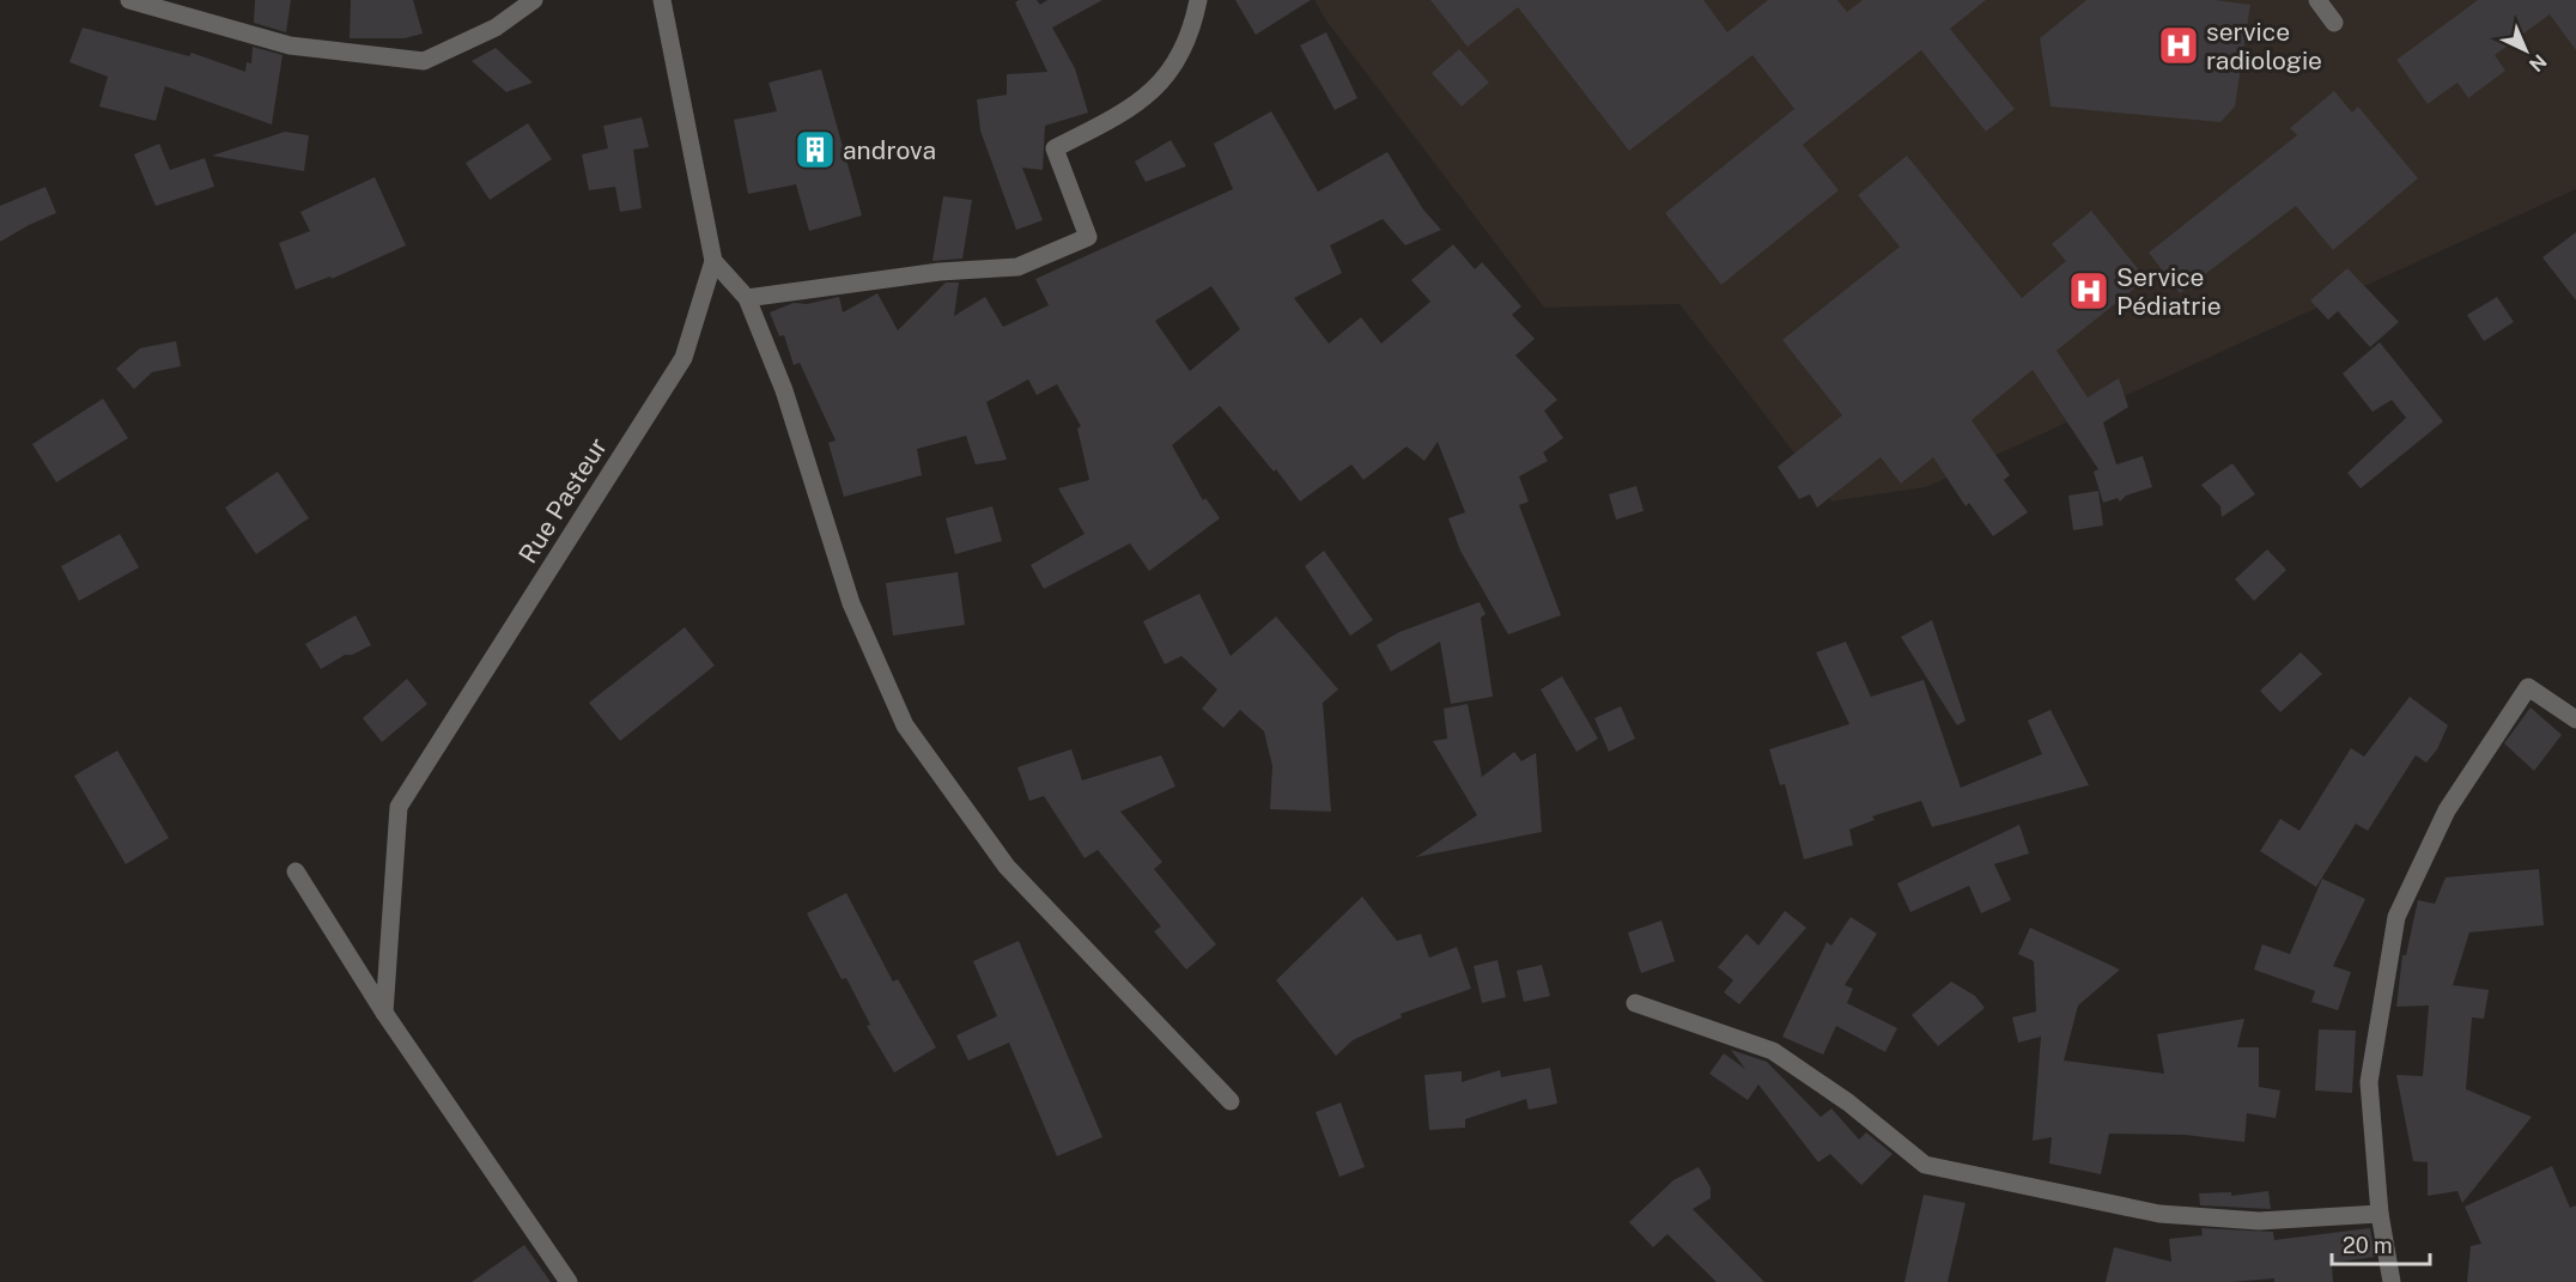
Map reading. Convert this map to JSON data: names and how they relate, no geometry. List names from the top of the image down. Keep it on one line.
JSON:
{"streets":{"street":["Rue Pasteur"]},"places":{"hospital":["service radiologie","Service Pédiatrie"],"building":["androva"]},"scale_bar":"20 m","north":"bottom right"}
